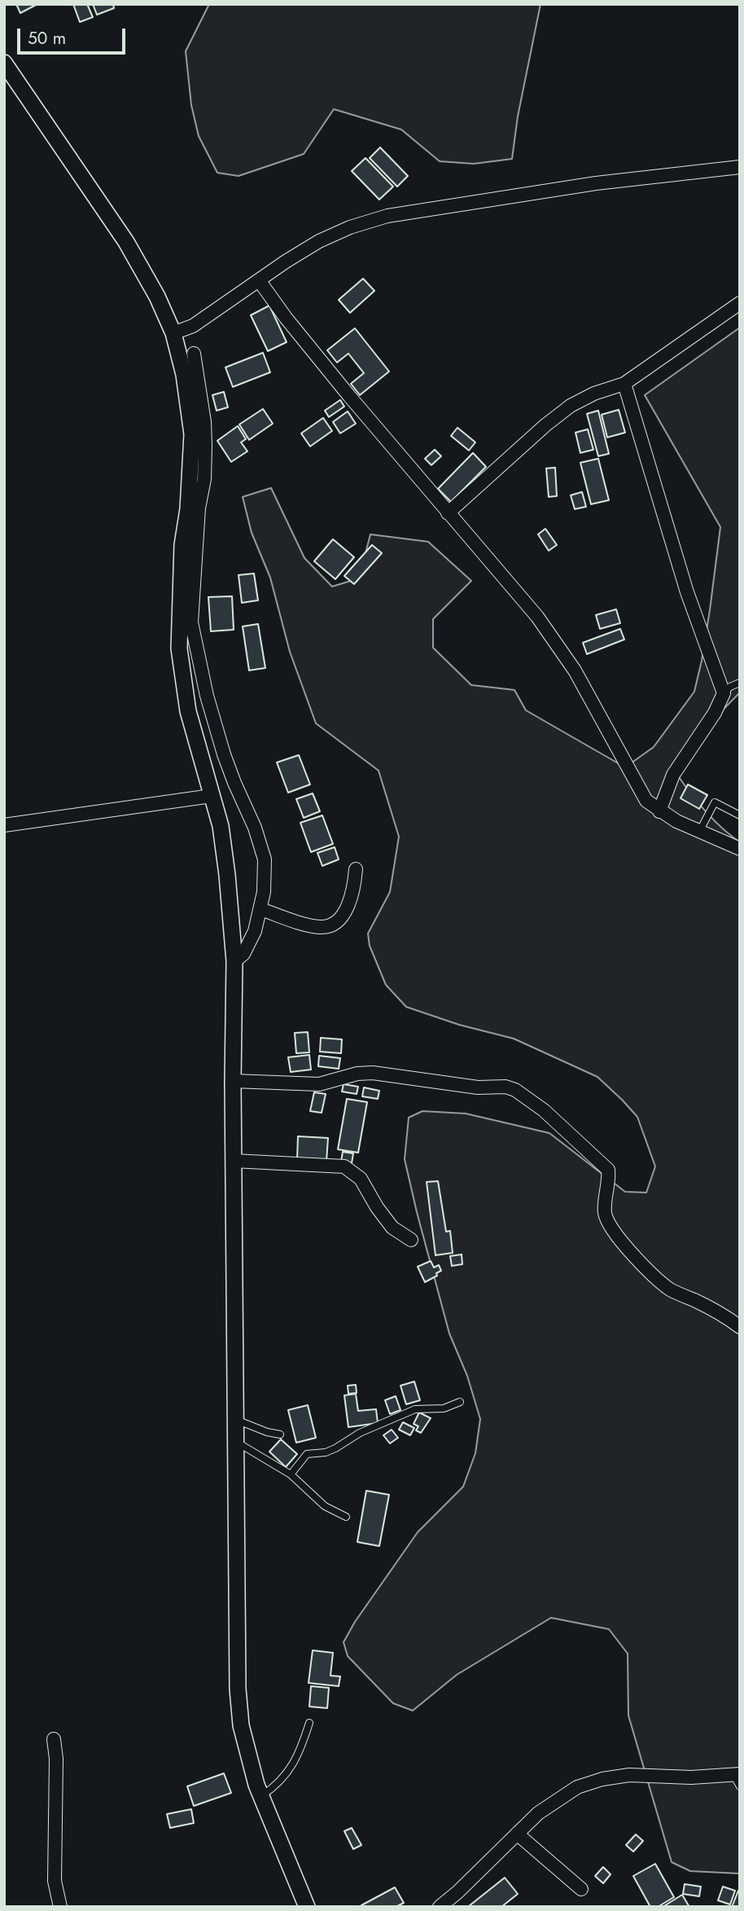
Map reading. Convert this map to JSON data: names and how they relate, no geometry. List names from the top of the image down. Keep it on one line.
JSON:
{"scale_bar":"50 m"}
